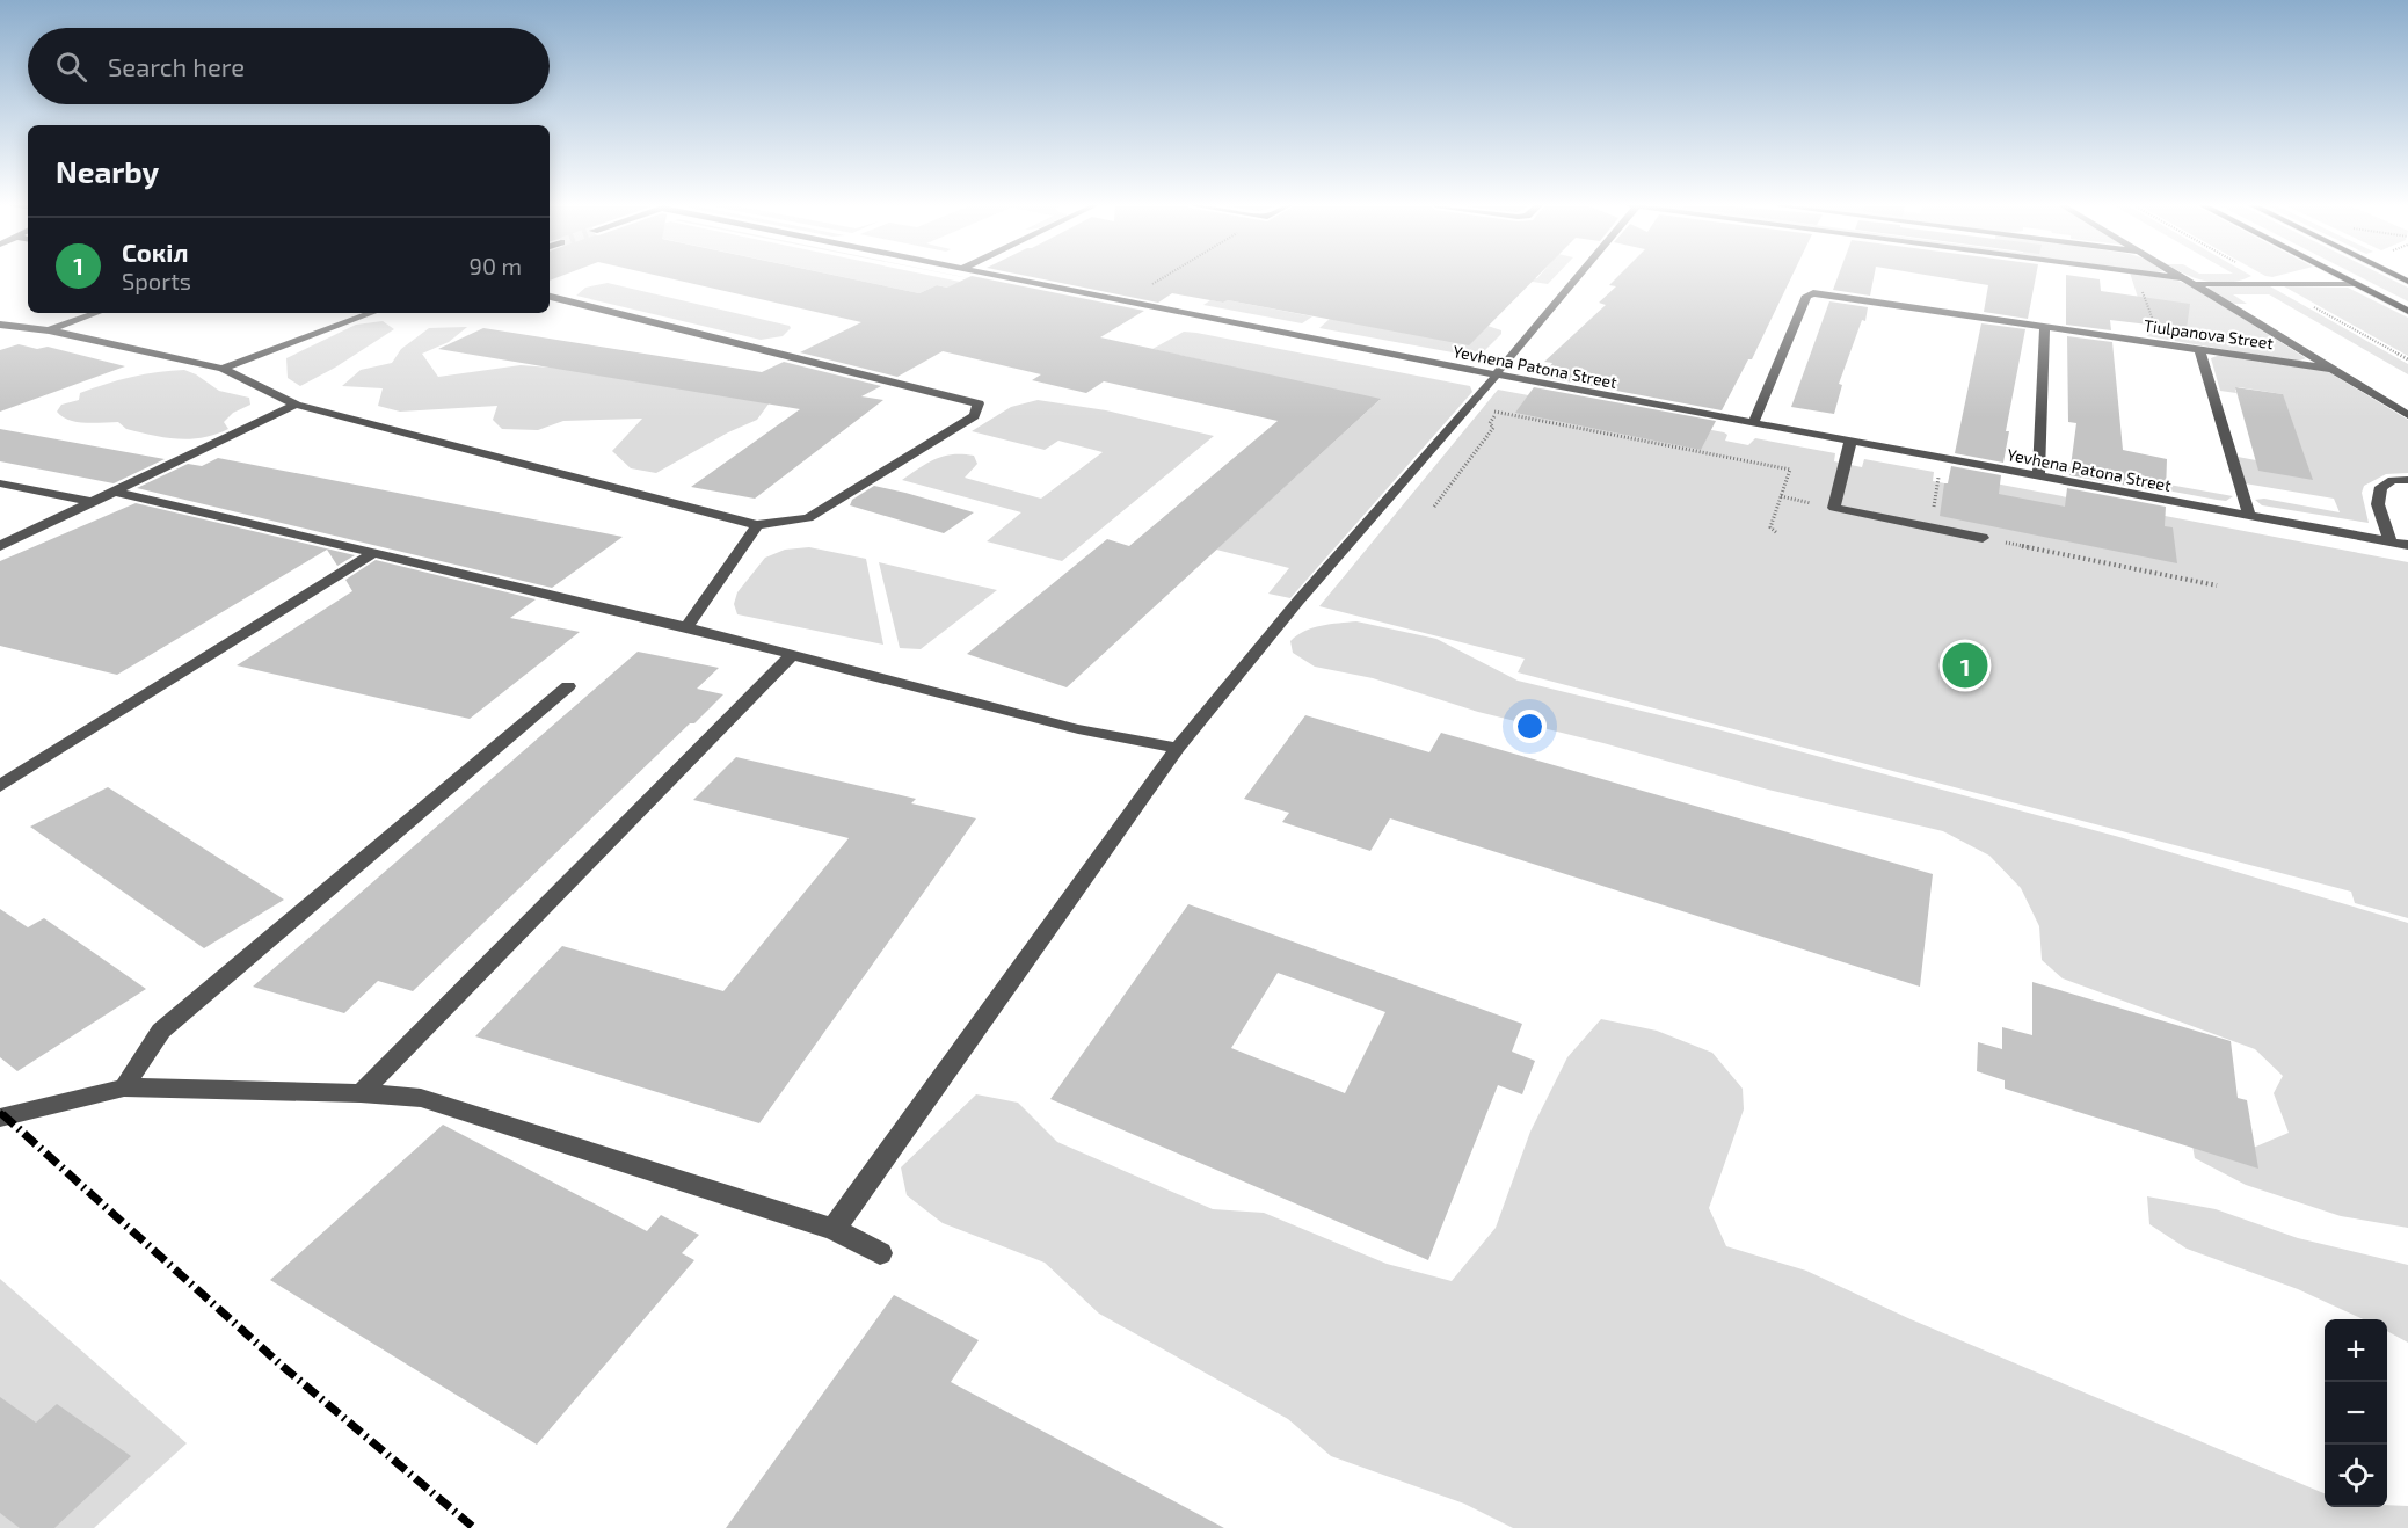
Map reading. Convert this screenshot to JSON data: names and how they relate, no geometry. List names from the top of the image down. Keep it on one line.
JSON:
{"streets":{"street":["Tiulpanova Street","Yevhena Patona Street"]},"crossings":[["Tiulpanova Street","Yevhena Patona Street"]],"page":{"search":"Search here","heading":"Nearby","list":[{"mark":"1","name":"Сокіл","note":"Sports","value":"90 m"}],"pins":"1","map_buttons":["+","−"]}}
